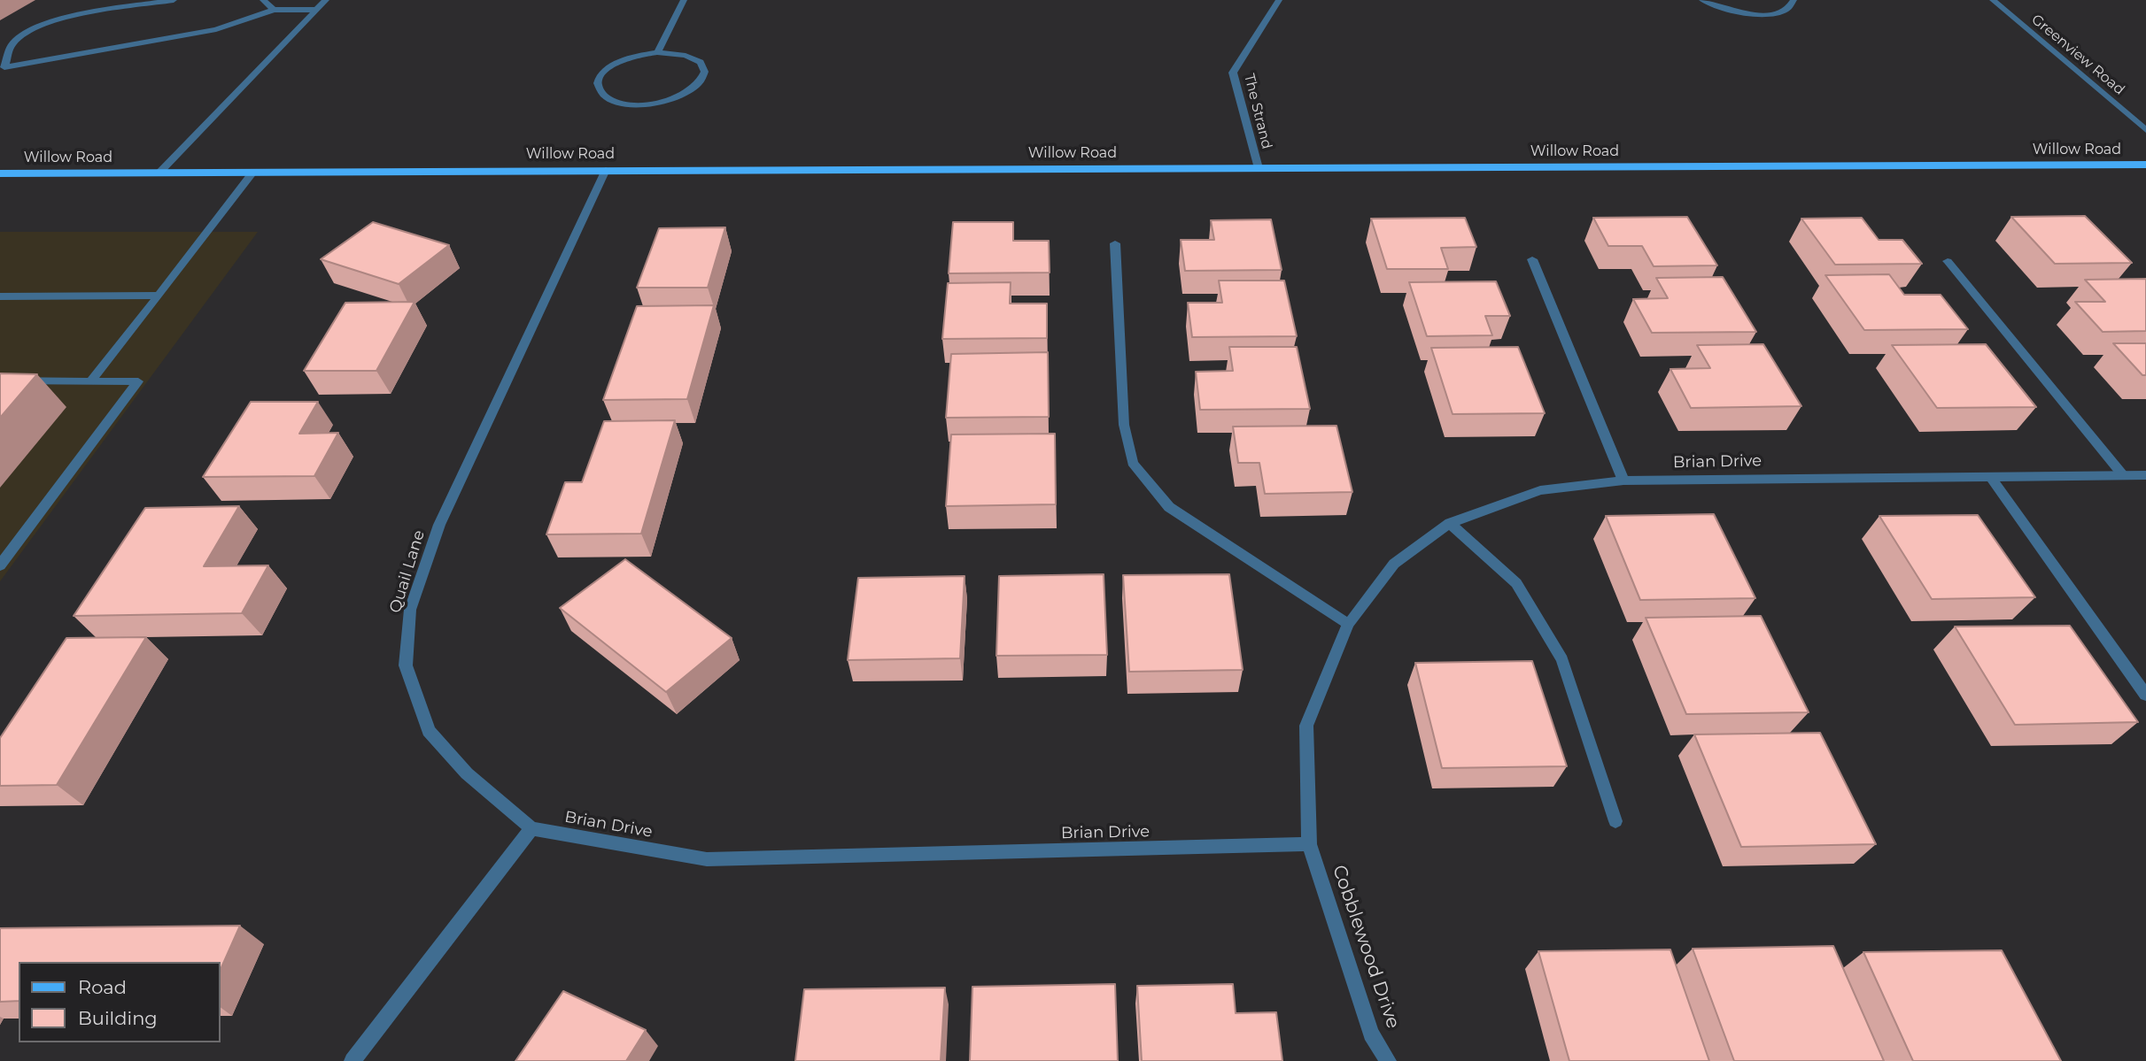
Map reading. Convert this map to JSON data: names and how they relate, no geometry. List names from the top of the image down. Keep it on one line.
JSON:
{"streets":{"main road":["Willow Road"],"street":["Greenview Road","The Strand","Brian Drive","Quail Lane","Cobblewood Drive"]},"crossings":[["The Strand","Willow Road"],["Willow Road","Quail Lane"],["Brian Drive","Quail Lane"],["Brian Drive","Cobblewood Drive"]],"legend":["Road","Building"]}
